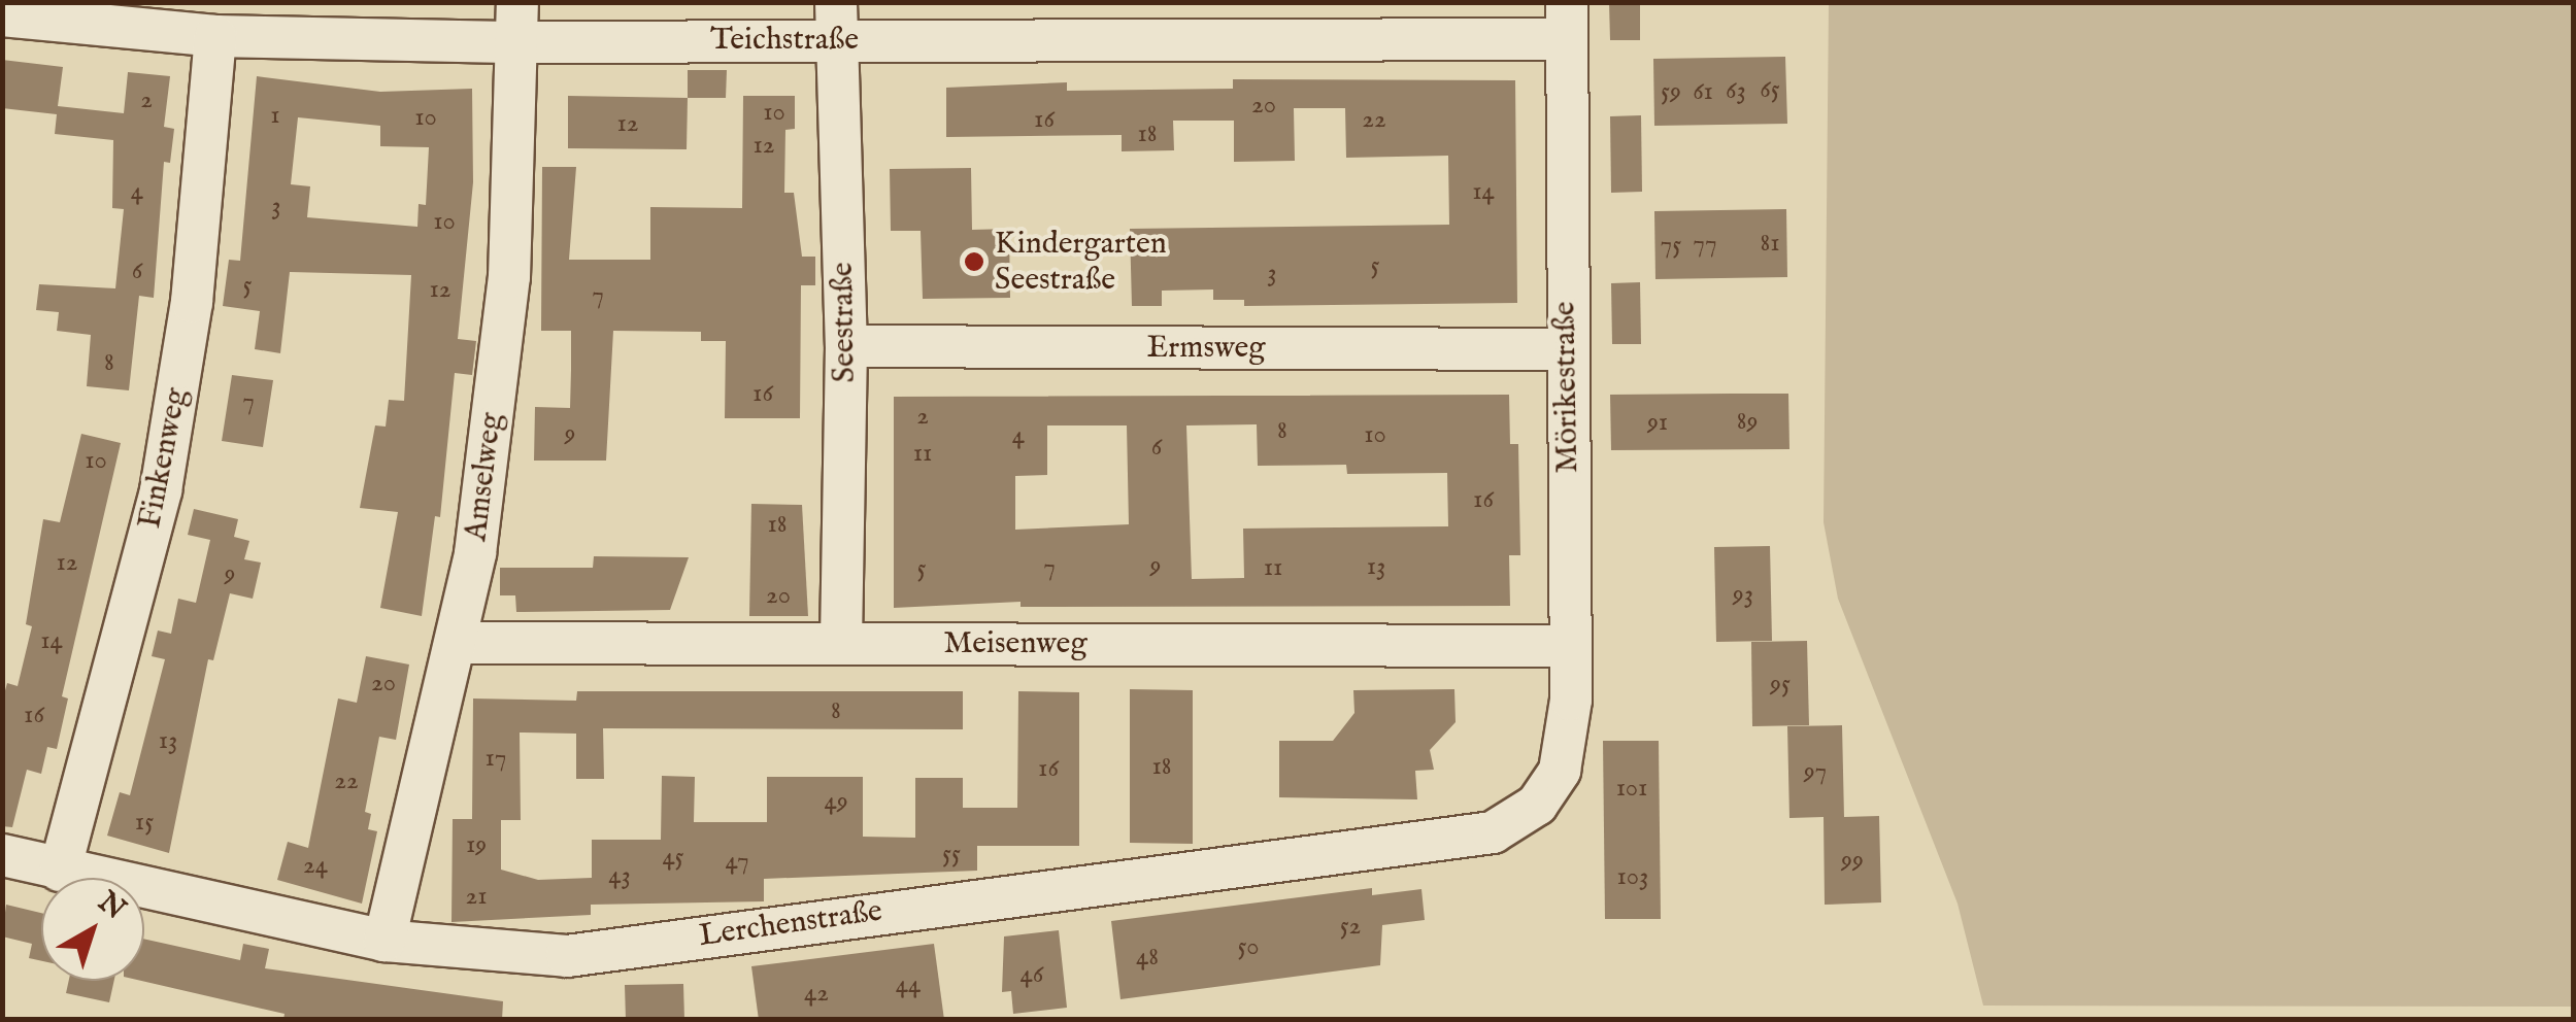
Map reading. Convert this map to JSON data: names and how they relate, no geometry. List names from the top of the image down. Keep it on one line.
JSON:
{"streets":{"street":["Teichstraße","Seestraße","Ermsweg","Mörikestraße","Finkenweg","Amselweg","Meisenweg","Lerchenstraße"]},"crossings":[["Teichstraße","Seestraße"],["Teichstraße","Mörikestraße"],["Teichstraße","Finkenweg"],["Teichstraße","Amselweg"],["Seestraße","Ermsweg"],["Seestraße","Meisenweg"],["Ermsweg","Mörikestraße"],["Mörikestraße","Meisenweg"],["Mörikestraße","Lerchenstraße"],["Finkenweg","Lerchenstraße"],["Amselweg","Meisenweg"],["Amselweg","Lerchenstraße"]],"places":["Kindergarten Seestraße"],"house_numbers":["65","63","59","61","2","20","10","1","10","16","22","12","18","12","4","14","3","10","81","77","75","5","6","3","5","12","7","8","16","7","2","89","91","8","9","10","4","6","11","10","16","18","12","9","13","7","11","5","9","93","20","14","20","95","8","16","13","17","18","16","97","22","101","49","15","19","55","45","99","47","24","43","103","21","52","50","48","46","44","42"],"north":"top right"}
